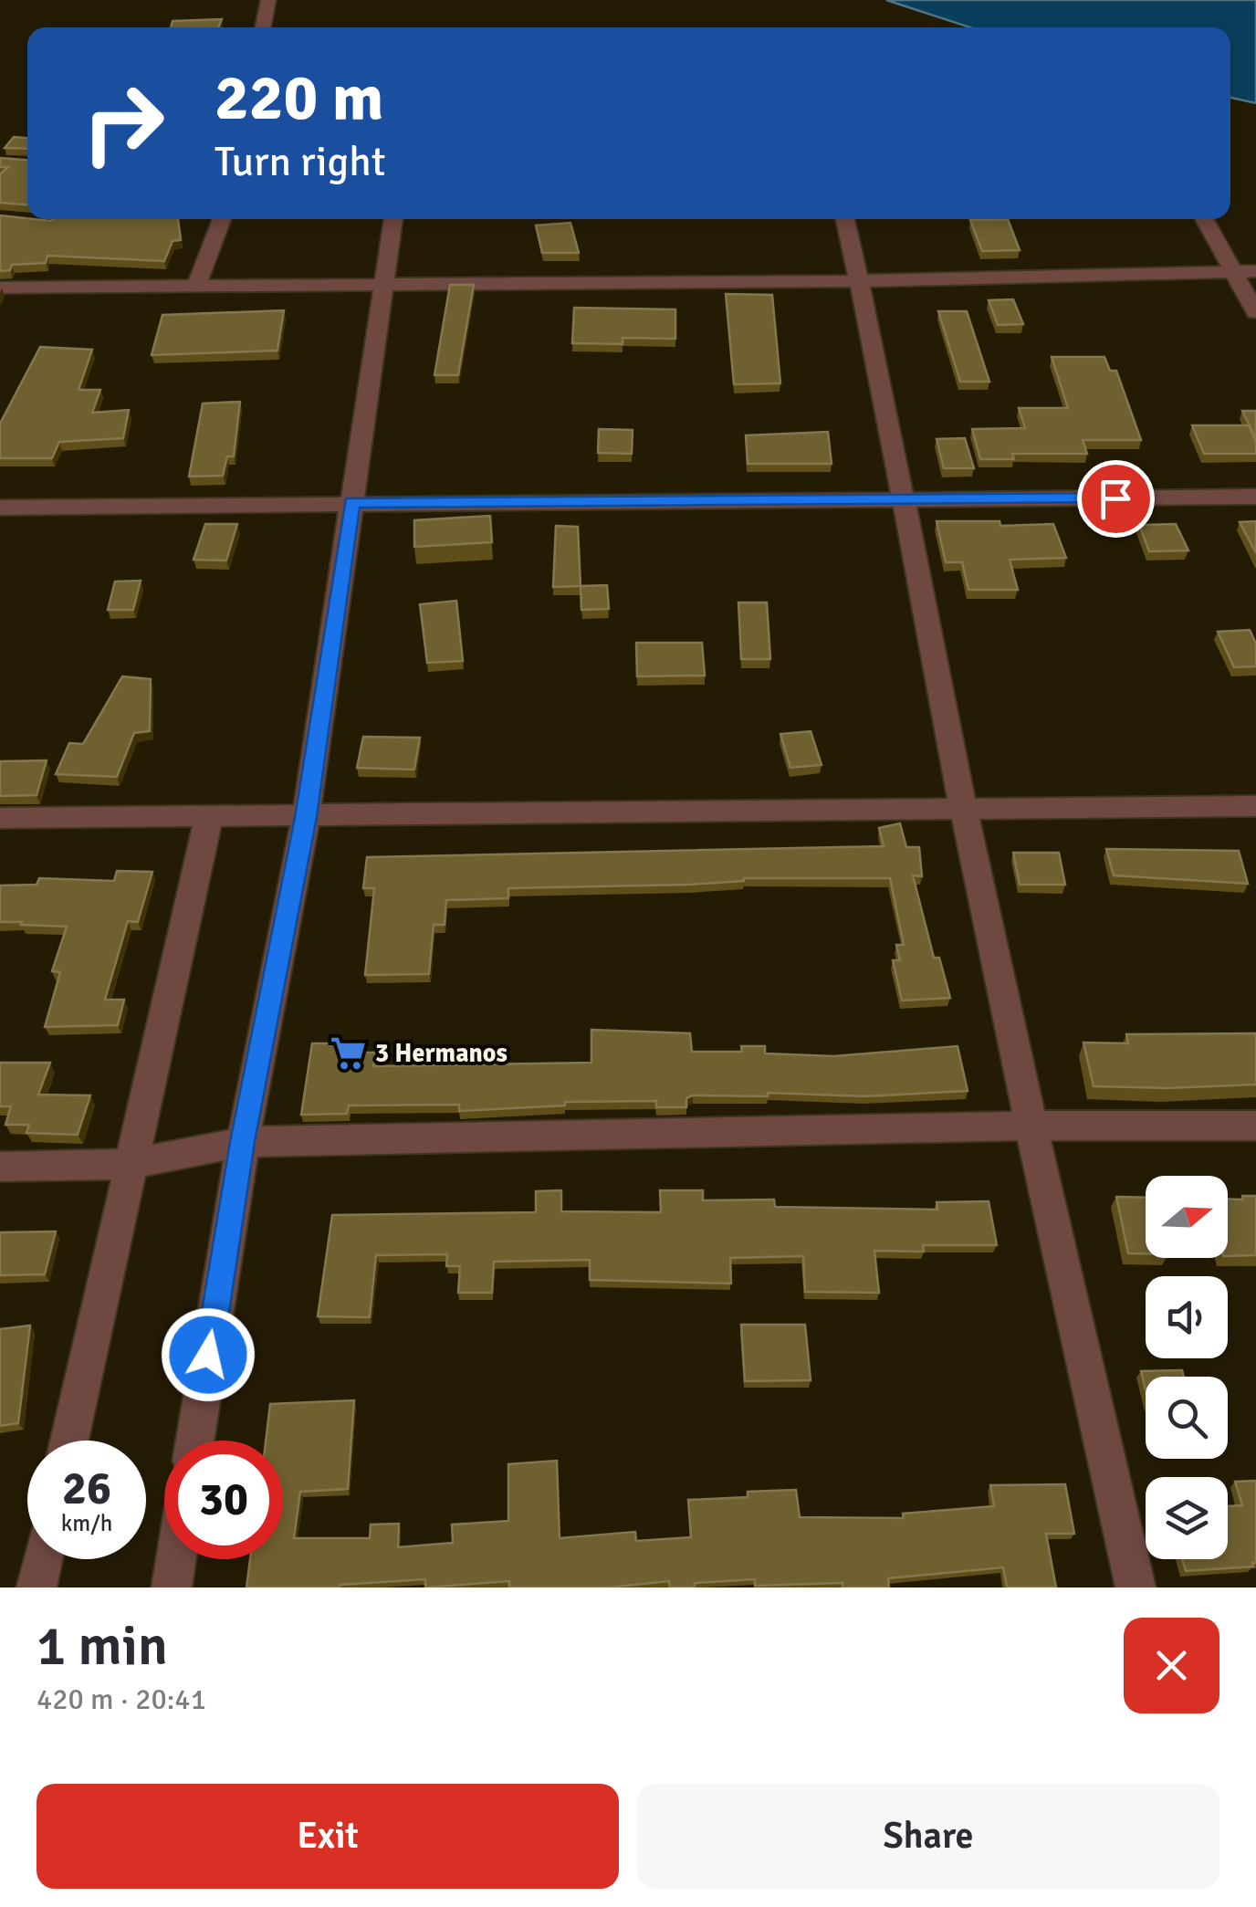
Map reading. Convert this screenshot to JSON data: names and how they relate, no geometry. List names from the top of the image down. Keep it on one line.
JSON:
{"places":{"supermarket":["3 Hermanos"]},"north":"right","page":{"turn":["220 m","Turn right"],"speed":"26 km/h","limit":"30","heading":["1 min","420 m · 20:41"],"buttons":["Exit","Share"]}}
